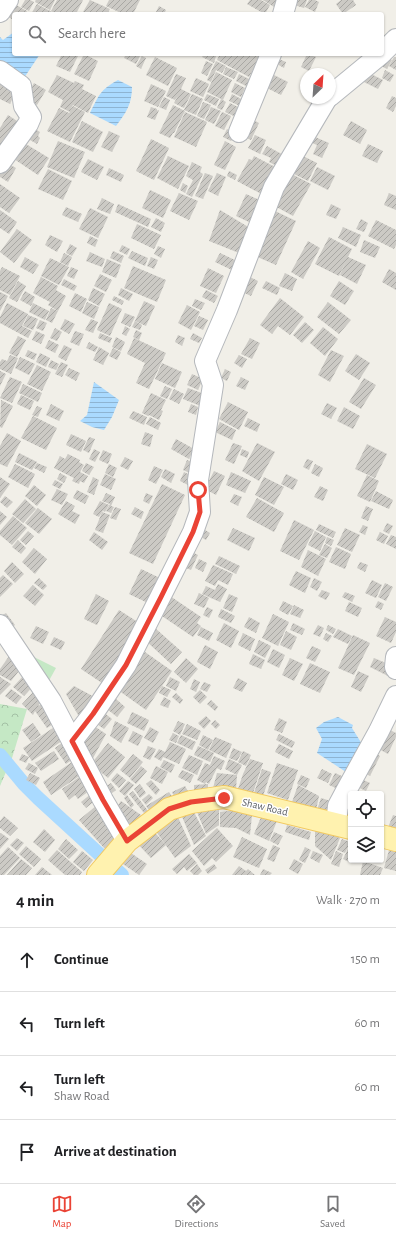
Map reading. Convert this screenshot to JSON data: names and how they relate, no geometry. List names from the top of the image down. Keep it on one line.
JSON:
{"streets":{"main road":["Shaw Road"]},"north":"top right","page":{"search":"Search here","heading":["4 min","Walk · 270 m"],"list":[["Continue","150 m"],["Turn left","60 m"],["Turn left","Shaw Road","60 m"],"Arrive at destination"],"nav":["Map","Directions","Saved"]}}
